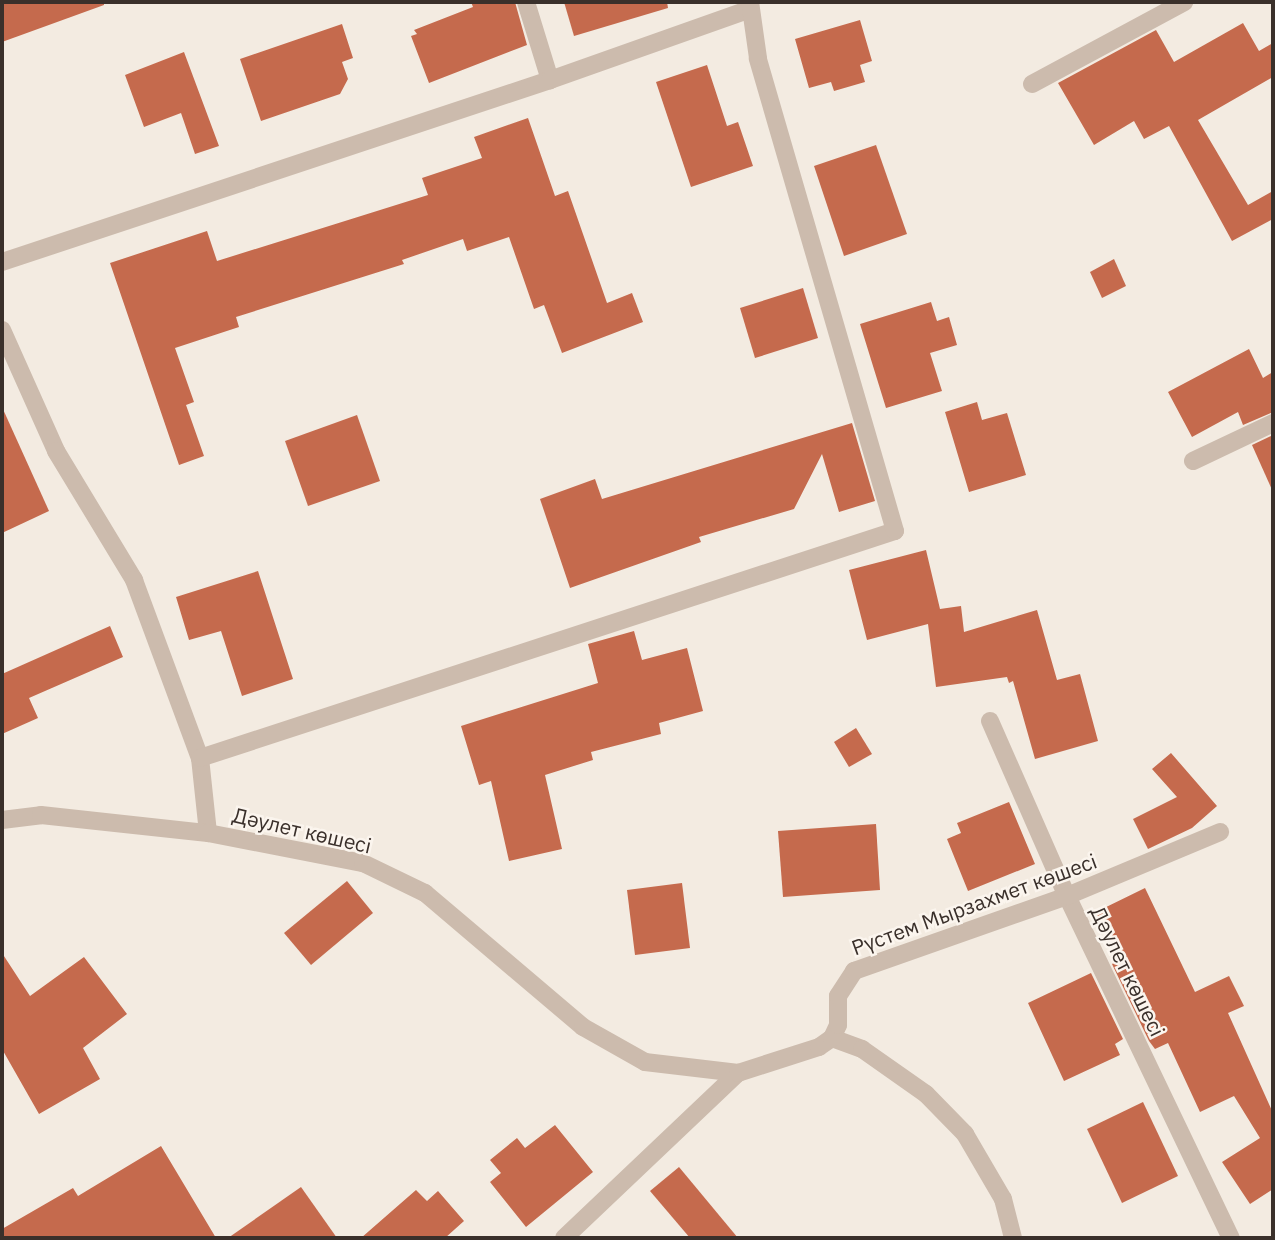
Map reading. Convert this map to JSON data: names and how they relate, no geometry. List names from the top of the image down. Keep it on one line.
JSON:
{"streets":{"street":["Дәулет көшесі","Рүстем Мырзахмет көшесі"]},"crossings":[["Дәулет көшесі","Рүстем Мырзахмет көшесі"]]}
